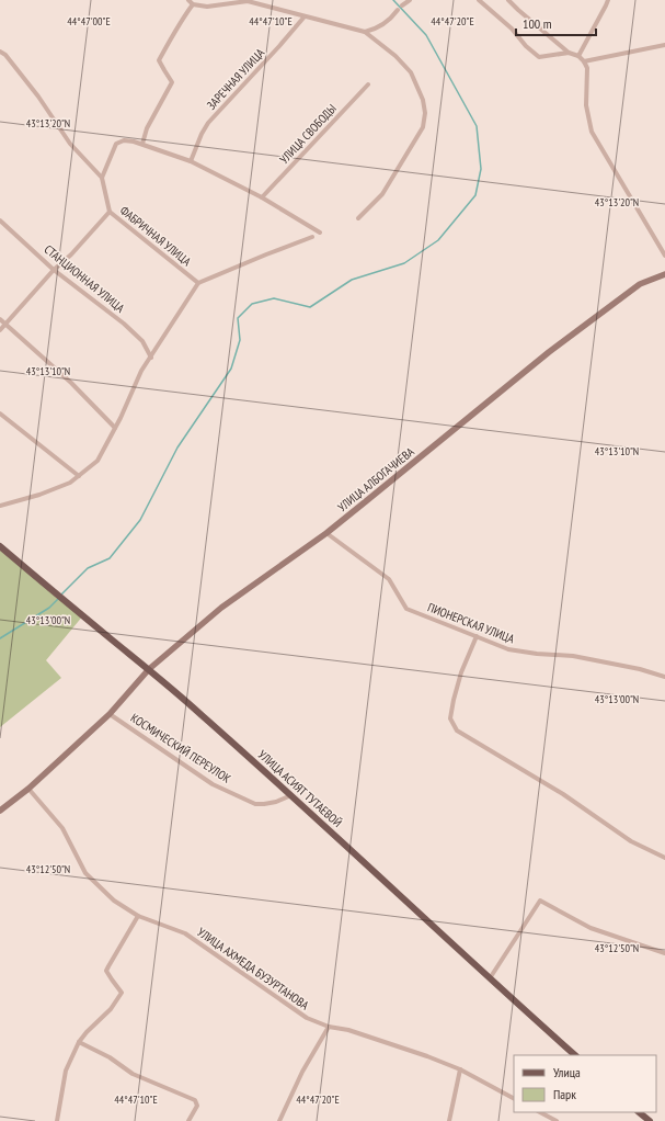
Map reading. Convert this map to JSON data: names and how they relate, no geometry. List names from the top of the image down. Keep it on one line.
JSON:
{"streets":{"main road":["УЛИЦА АСИЯТ ТУТАЕВОЙ"],"street":["ЗАРЕЧНАЯ УЛИЦА","УЛИЦА СВОБОДЫ","ФАБРИЧНАЯ УЛИЦА","СТАНЦИОННАЯ УЛИЦА","УЛИЦА АЛБОГАЧИЕВА","ПИОНЕРСКАЯ УЛИЦА","КОСМИЧЕСКИЙ ПЕРЕУЛОК","УЛИЦА АХМЕДА БУЗУРТАНОВА"]},"crossings":[["УЛИЦА АЛБОГАЧИЕВА","ПИОНЕРСКАЯ УЛИЦА"],["УЛИЦА АЛБОГАЧИЕВА","КОСМИЧЕСКИЙ ПЕРЕУЛОК"],["УЛИЦА АЛБОГАЧИЕВА","УЛИЦА АСИЯТ ТУТАЕВОЙ"],["УЛИЦА АЛБОГАЧИЕВА","УЛИЦА АХМЕДА БУЗУРТАНОВА"],["КОСМИЧЕСКИЙ ПЕРЕУЛОК","УЛИЦА АСИЯТ ТУТАЕВОЙ"]],"legend":["Улица","Парк"],"scale_bar":"100 m","coordinates":["44°47'10\"E","44°47'20\"E","44°47'00\"E","43°13'20\"N","43°13'10\"N","43°13'00\"N","43°12'50\"N"]}
